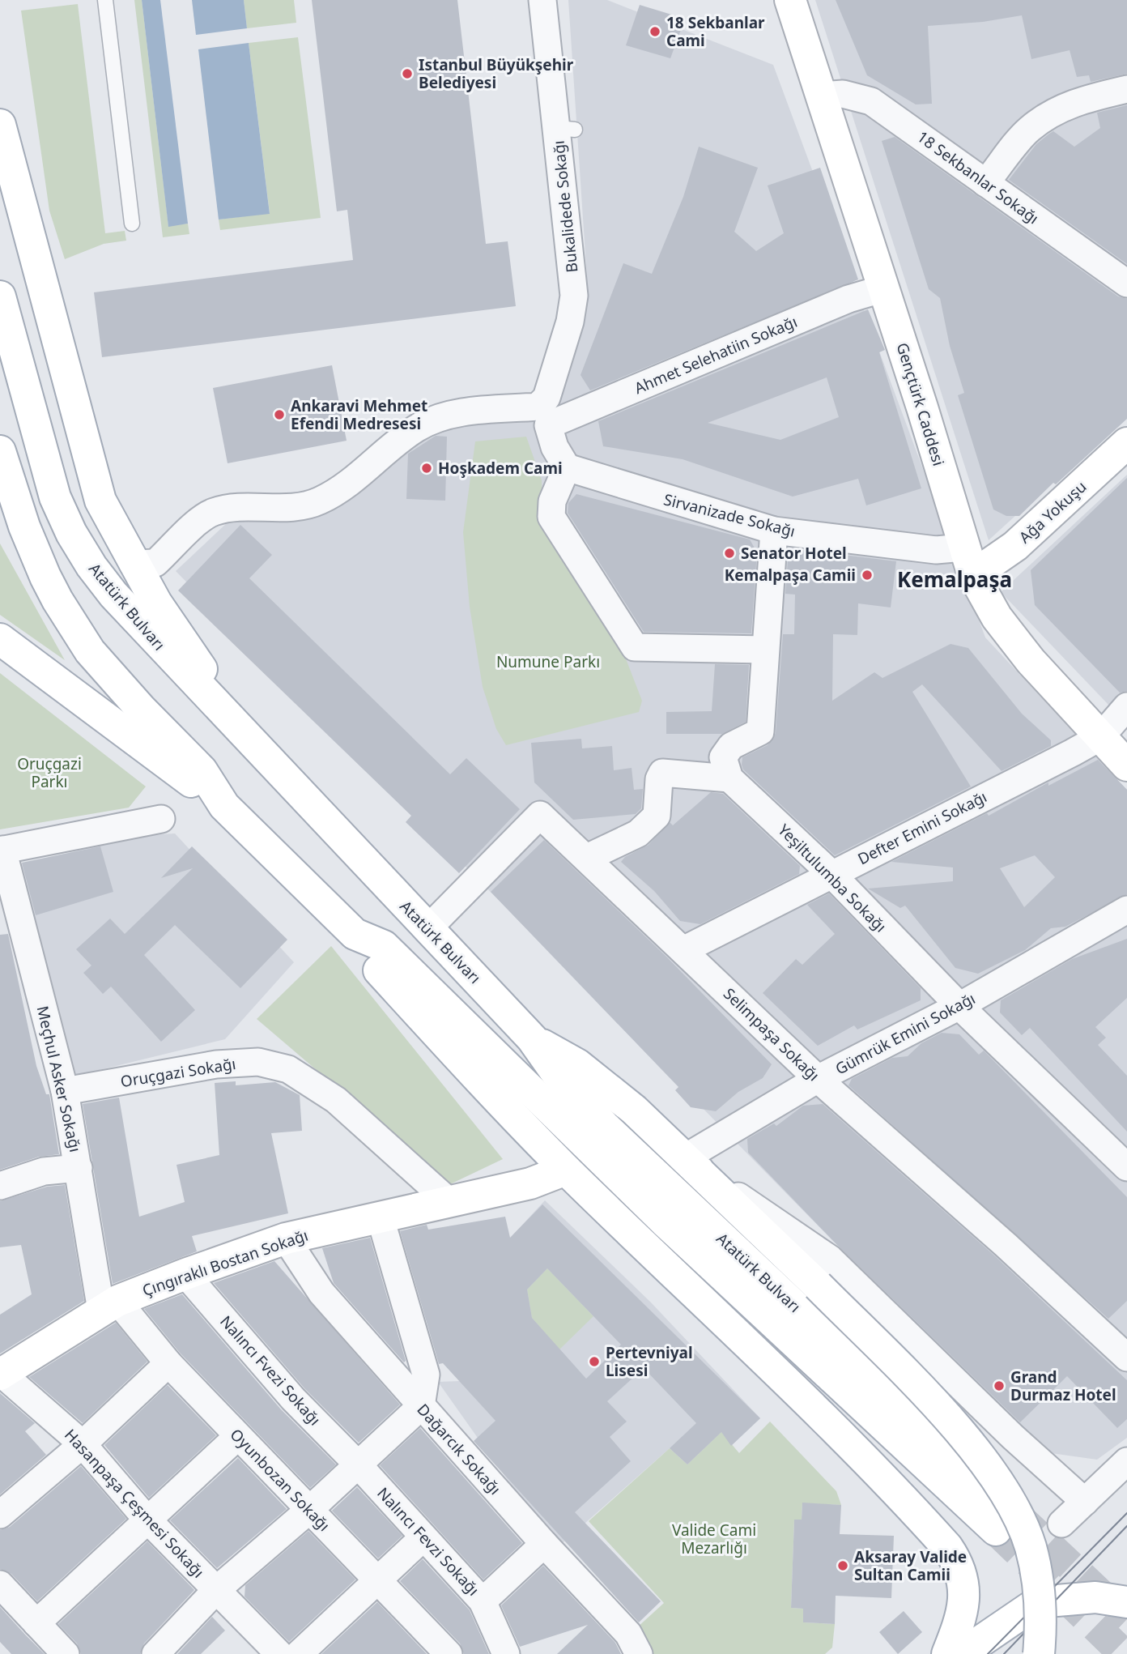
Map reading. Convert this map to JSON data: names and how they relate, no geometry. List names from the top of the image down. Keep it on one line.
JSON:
{"streets":{"main road":["Gençtürk Caddesi","Ağa Yokuşu","Atatürk Bulvarı","Çıngıraklı Bostan Sokağı"],"street":["18 Sekbanlar Sokağı","Bukalidede Sokağı","Ahmet Selehatiin Sokağı","Sirvanizade Sokağı","Defter Emini Sokağı","Yeşiltulumba Sokağı","Gümrük Emini Sokağı","Selimpaşa Sokağı","Oruçgazi Sokağı","Meçhul Asker Sokağı","Nalıncı Fvezi Sokağı","Dağarcık Sokağı","Oyunbozan Sokağı","Hasanpaşa Çeşmesi Sokağı","Nalıncı Fevzi Sokağı"]},"crossings":[["18 Sekbanlar Sokağı","Gençtürk Caddesi"],["Bukalidede Sokağı","Ahmet Selehatiin Sokağı"],["Ahmet Selehatiin Sokağı","Gençtürk Caddesi"],["Gençtürk Caddesi","Ağa Yokuşu"],["Gençtürk Caddesi","Sirvanizade Sokağı"],["Gençtürk Caddesi","Defter Emini Sokağı"],["Ağa Yokuşu","Sirvanizade Sokağı"],["Atatürk Bulvarı","Selimpaşa Sokağı"],["Defter Emini Sokağı","Yeşiltulumba Sokağı"],["Defter Emini Sokağı","Selimpaşa Sokağı"],["Yeşiltulumba Sokağı","Gümrük Emini Sokağı"],["Gümrük Emini Sokağı","Selimpaşa Sokağı"],["Oruçgazi Sokağı","Meçhul Asker Sokağı"],["Oruçgazi Sokağı","Çıngıraklı Bostan Sokağı"],["Meçhul Asker Sokağı","Çıngıraklı Bostan Sokağı"],["Meçhul Asker Sokağı","Oyunbozan Sokağı"],["Çıngıraklı Bostan Sokağı","Nalıncı Fvezi Sokağı"],["Çıngıraklı Bostan Sokağı","Dağarcık Sokağı"],["Çıngıraklı Bostan Sokağı","Oyunbozan Sokağı"],["Çıngıraklı Bostan Sokağı","Hasanpaşa Çeşmesi Sokağı"],["Nalıncı Fvezi Sokağı","Nalıncı Fevzi Sokağı"]],"districts":["Kemalpaşa"],"parks":["Numune Parkı","Oruçgazi Parkı","Valide Cami Mezarlığı"],"places":["18 Sekbanlar Cami","Istanbul Büyükşehir Belediyesi","Ankaravi Mehmet Efendi Medresesi","Hoşkadem Cami","Senator Hotel","Kemalpaşa Camii","Pertevniyal Lisesi","Grand Durmaz Hotel","Aksaray Valide Sultan Camii"]}
